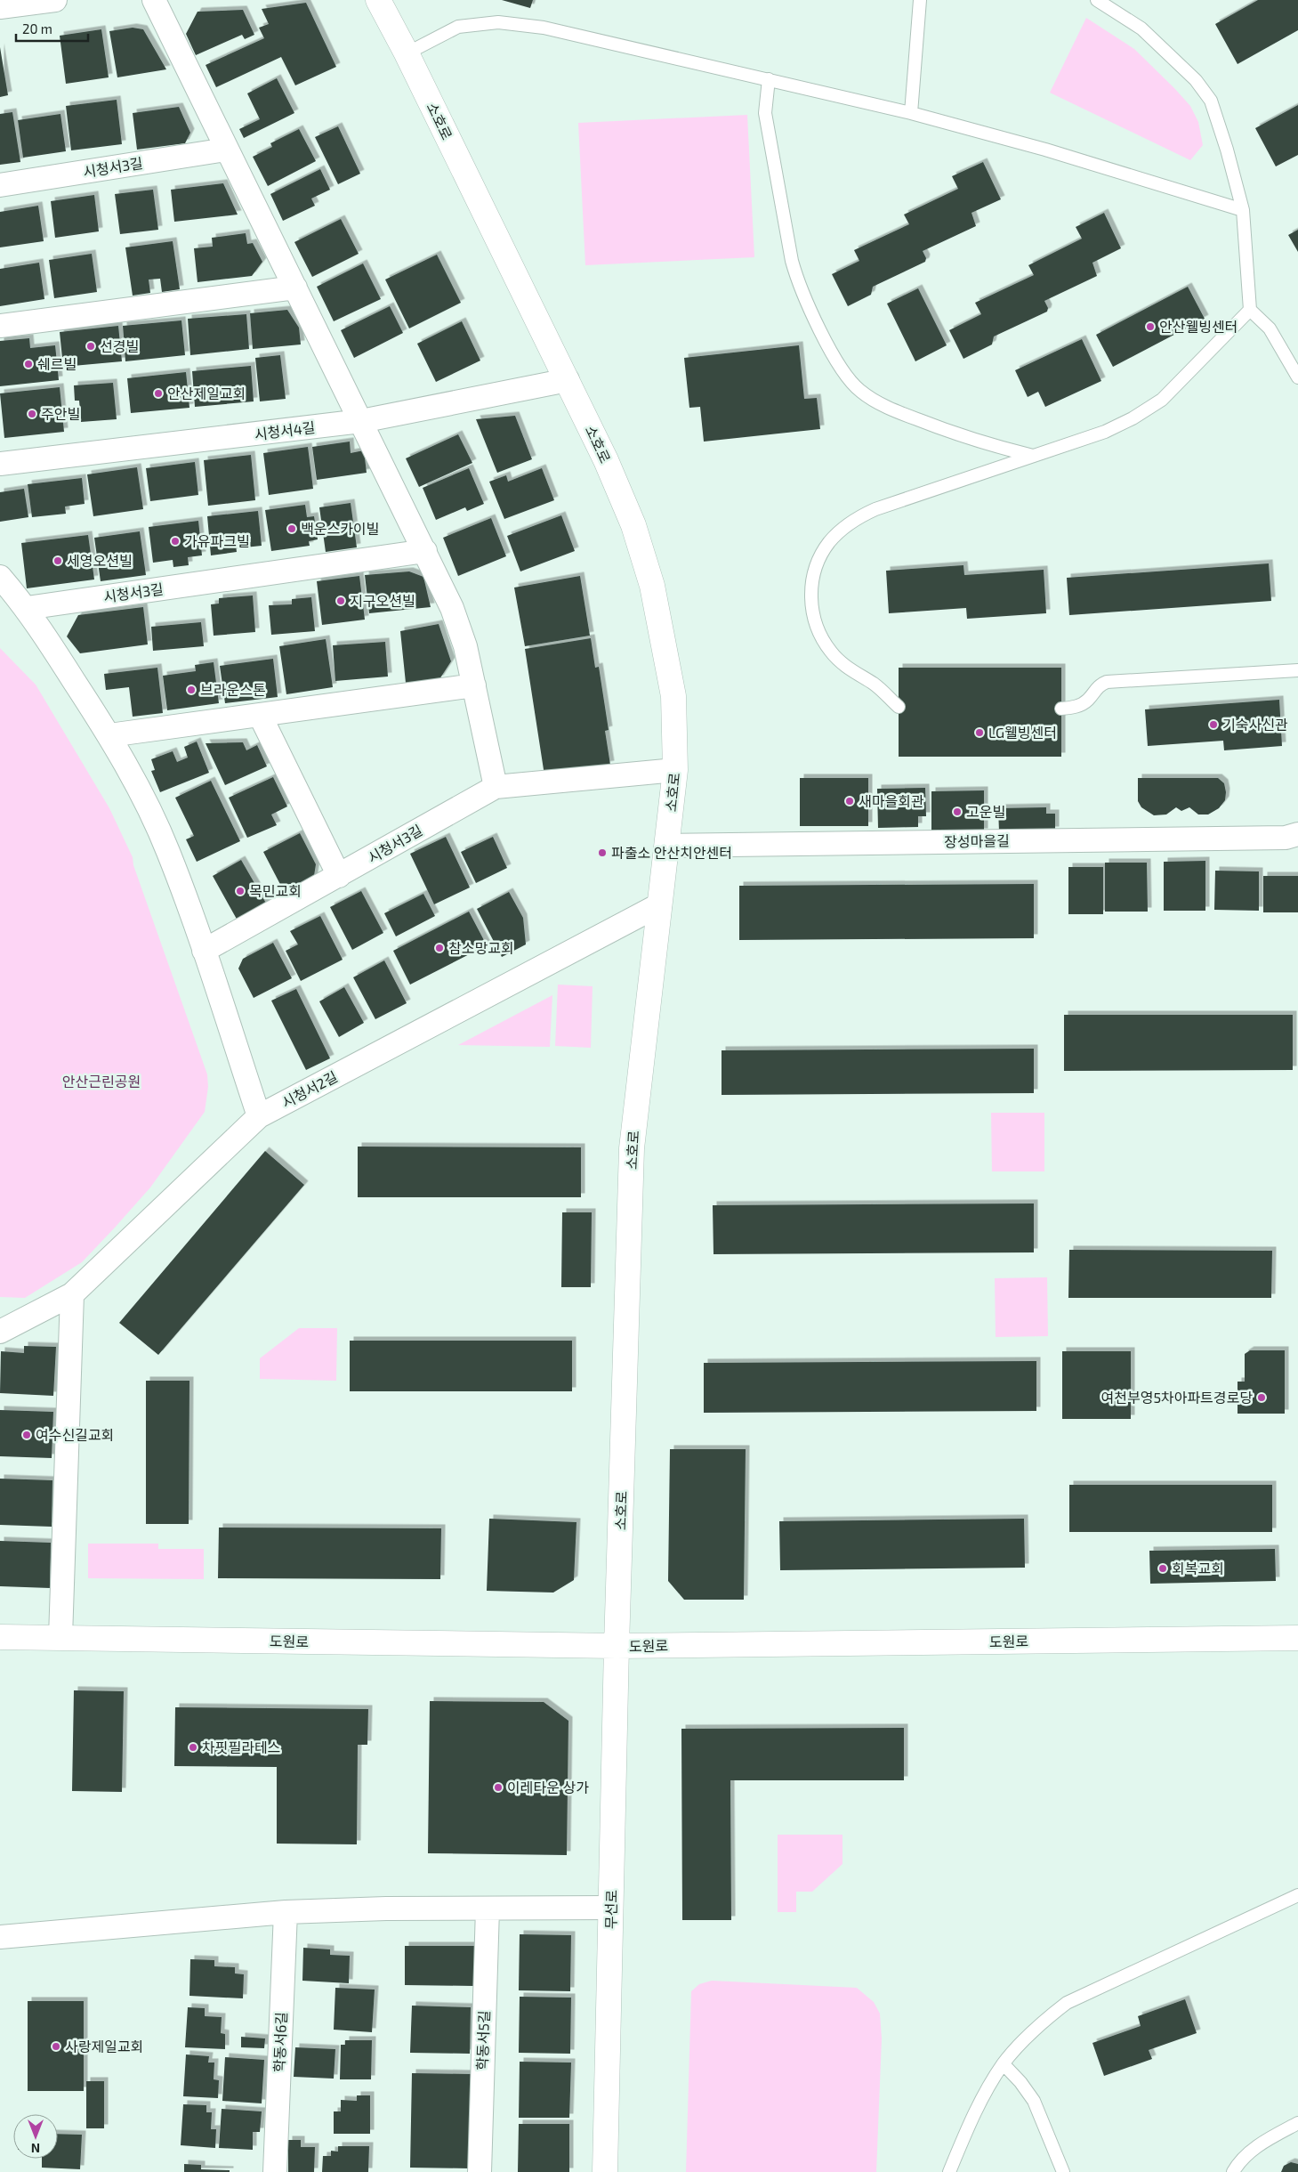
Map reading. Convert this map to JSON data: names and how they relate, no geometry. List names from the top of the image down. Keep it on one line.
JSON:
{"streets":{"street":["소호로","시청서3길","시청서4길","장성마을길","시청서2길","도원로","무선로","학동서5길","학동서6길"]},"crossings":[["소호로","시청서4길"],["소호로","장성마을길"],["소호로","시청서2길"],["소호로","도원로"],["소호로","무선로"],["도원로","무선로"]],"parks":["안산근린공원"],"places":["안산웰빙센터","선경빌","쉐르빌","안산제일교회","주안빌","백운스카이빌","가유파크빌","세영오션빌","지구오션빌","브라운스톤","기숙사신관","LG웰빙센터","새마을회관","고운빌","파출소 안산치안센터","목민교회","참소망교회","여천부영5차아파트경로당","여수신길교회","회복교회","차핏필라테스","이레타운 상가","사랑제일교회"],"scale_bar":"20 m","north":"bottom"}
